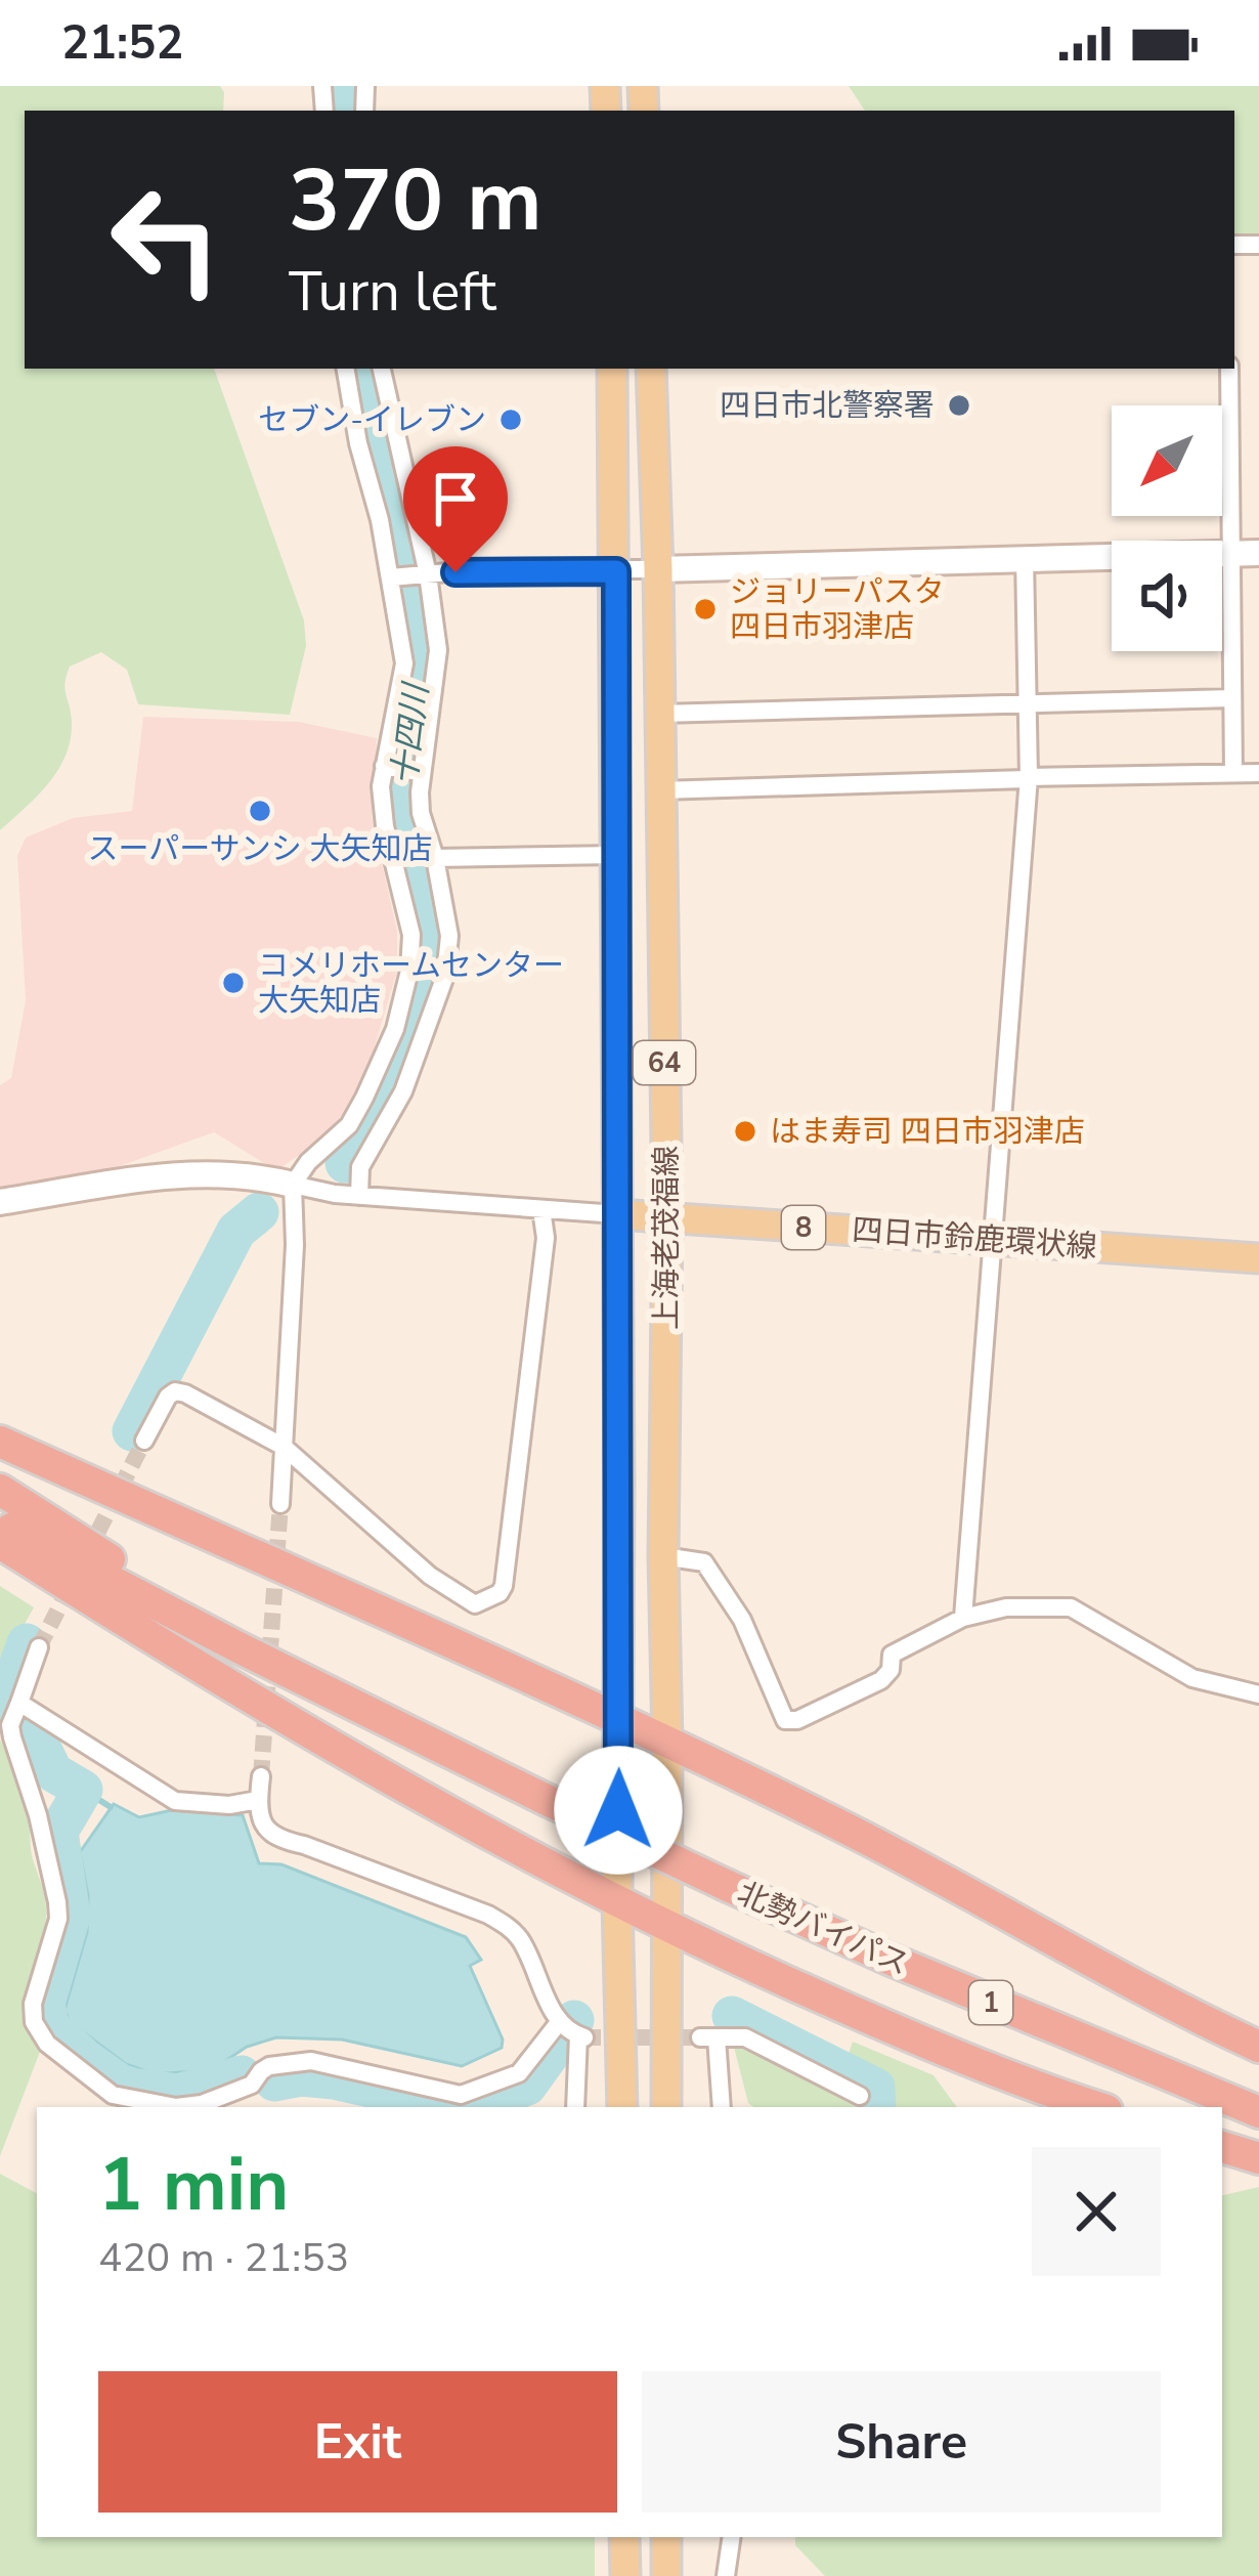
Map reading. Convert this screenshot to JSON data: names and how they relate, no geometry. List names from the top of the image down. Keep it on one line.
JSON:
{"streets":{"highway":["北勢バイパス","1"],"main road":["64","8","上海老茂福線","四日市鈴鹿環状線"]},"crossings":[["上海老茂福線","四日市鈴鹿環状線"],["上海老茂福線","1"]],"water":["十四川"],"places":["四日市北警察署","セブン-イレブン","ジョリーパスタ 四日市羽津店","スーパーサンシ 大矢知店","コメリホームセンター 大矢知店","はま寿司 四日市羽津店"],"north":"bottom left","page":{"status":"21:52","turn":["370 m","Turn left"],"heading":["1 min","420 m · 21:53"],"buttons":["Exit","Share"]}}
